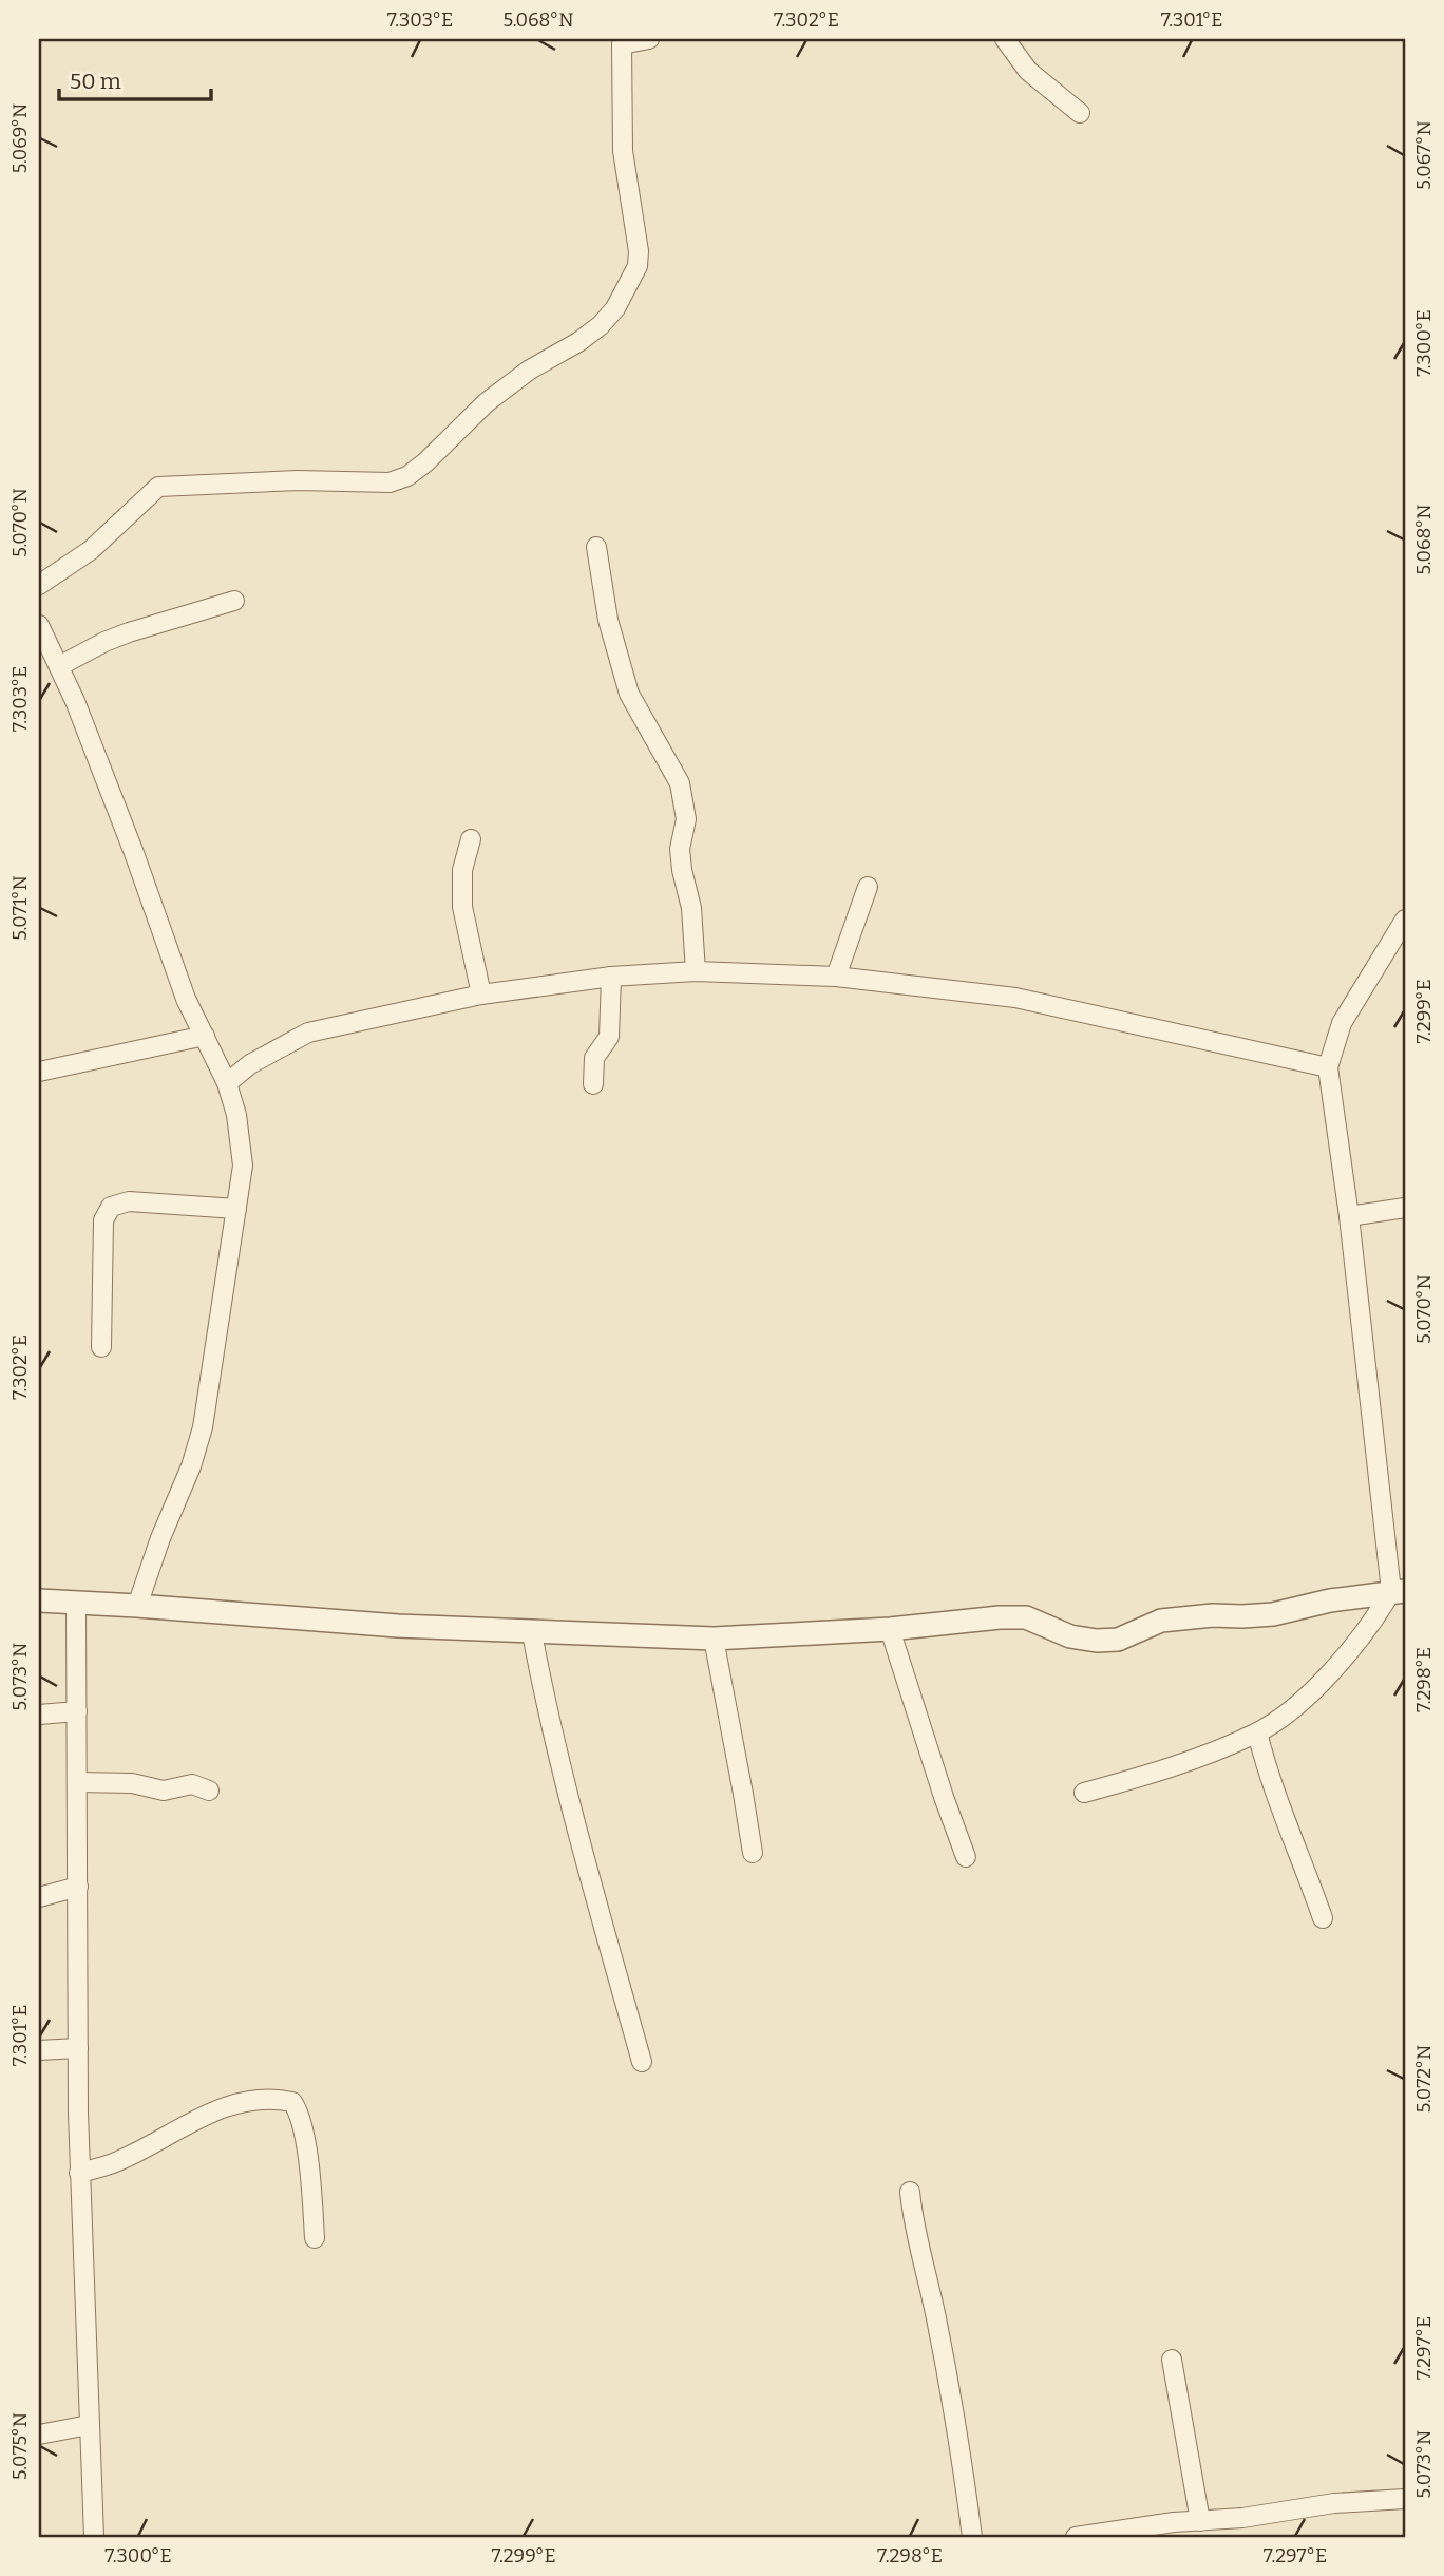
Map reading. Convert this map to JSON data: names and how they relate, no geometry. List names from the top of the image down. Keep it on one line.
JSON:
{"scale_bar":"50 m","coordinates":["7.303°E","5.068°N","7.302°E","7.301°E","5.069°N","5.067°N","7.300°E","5.070°N","5.071°N","7.299°E","5.073°N","7.298°E","5.072°N","7.297°E","5.075°N"]}
